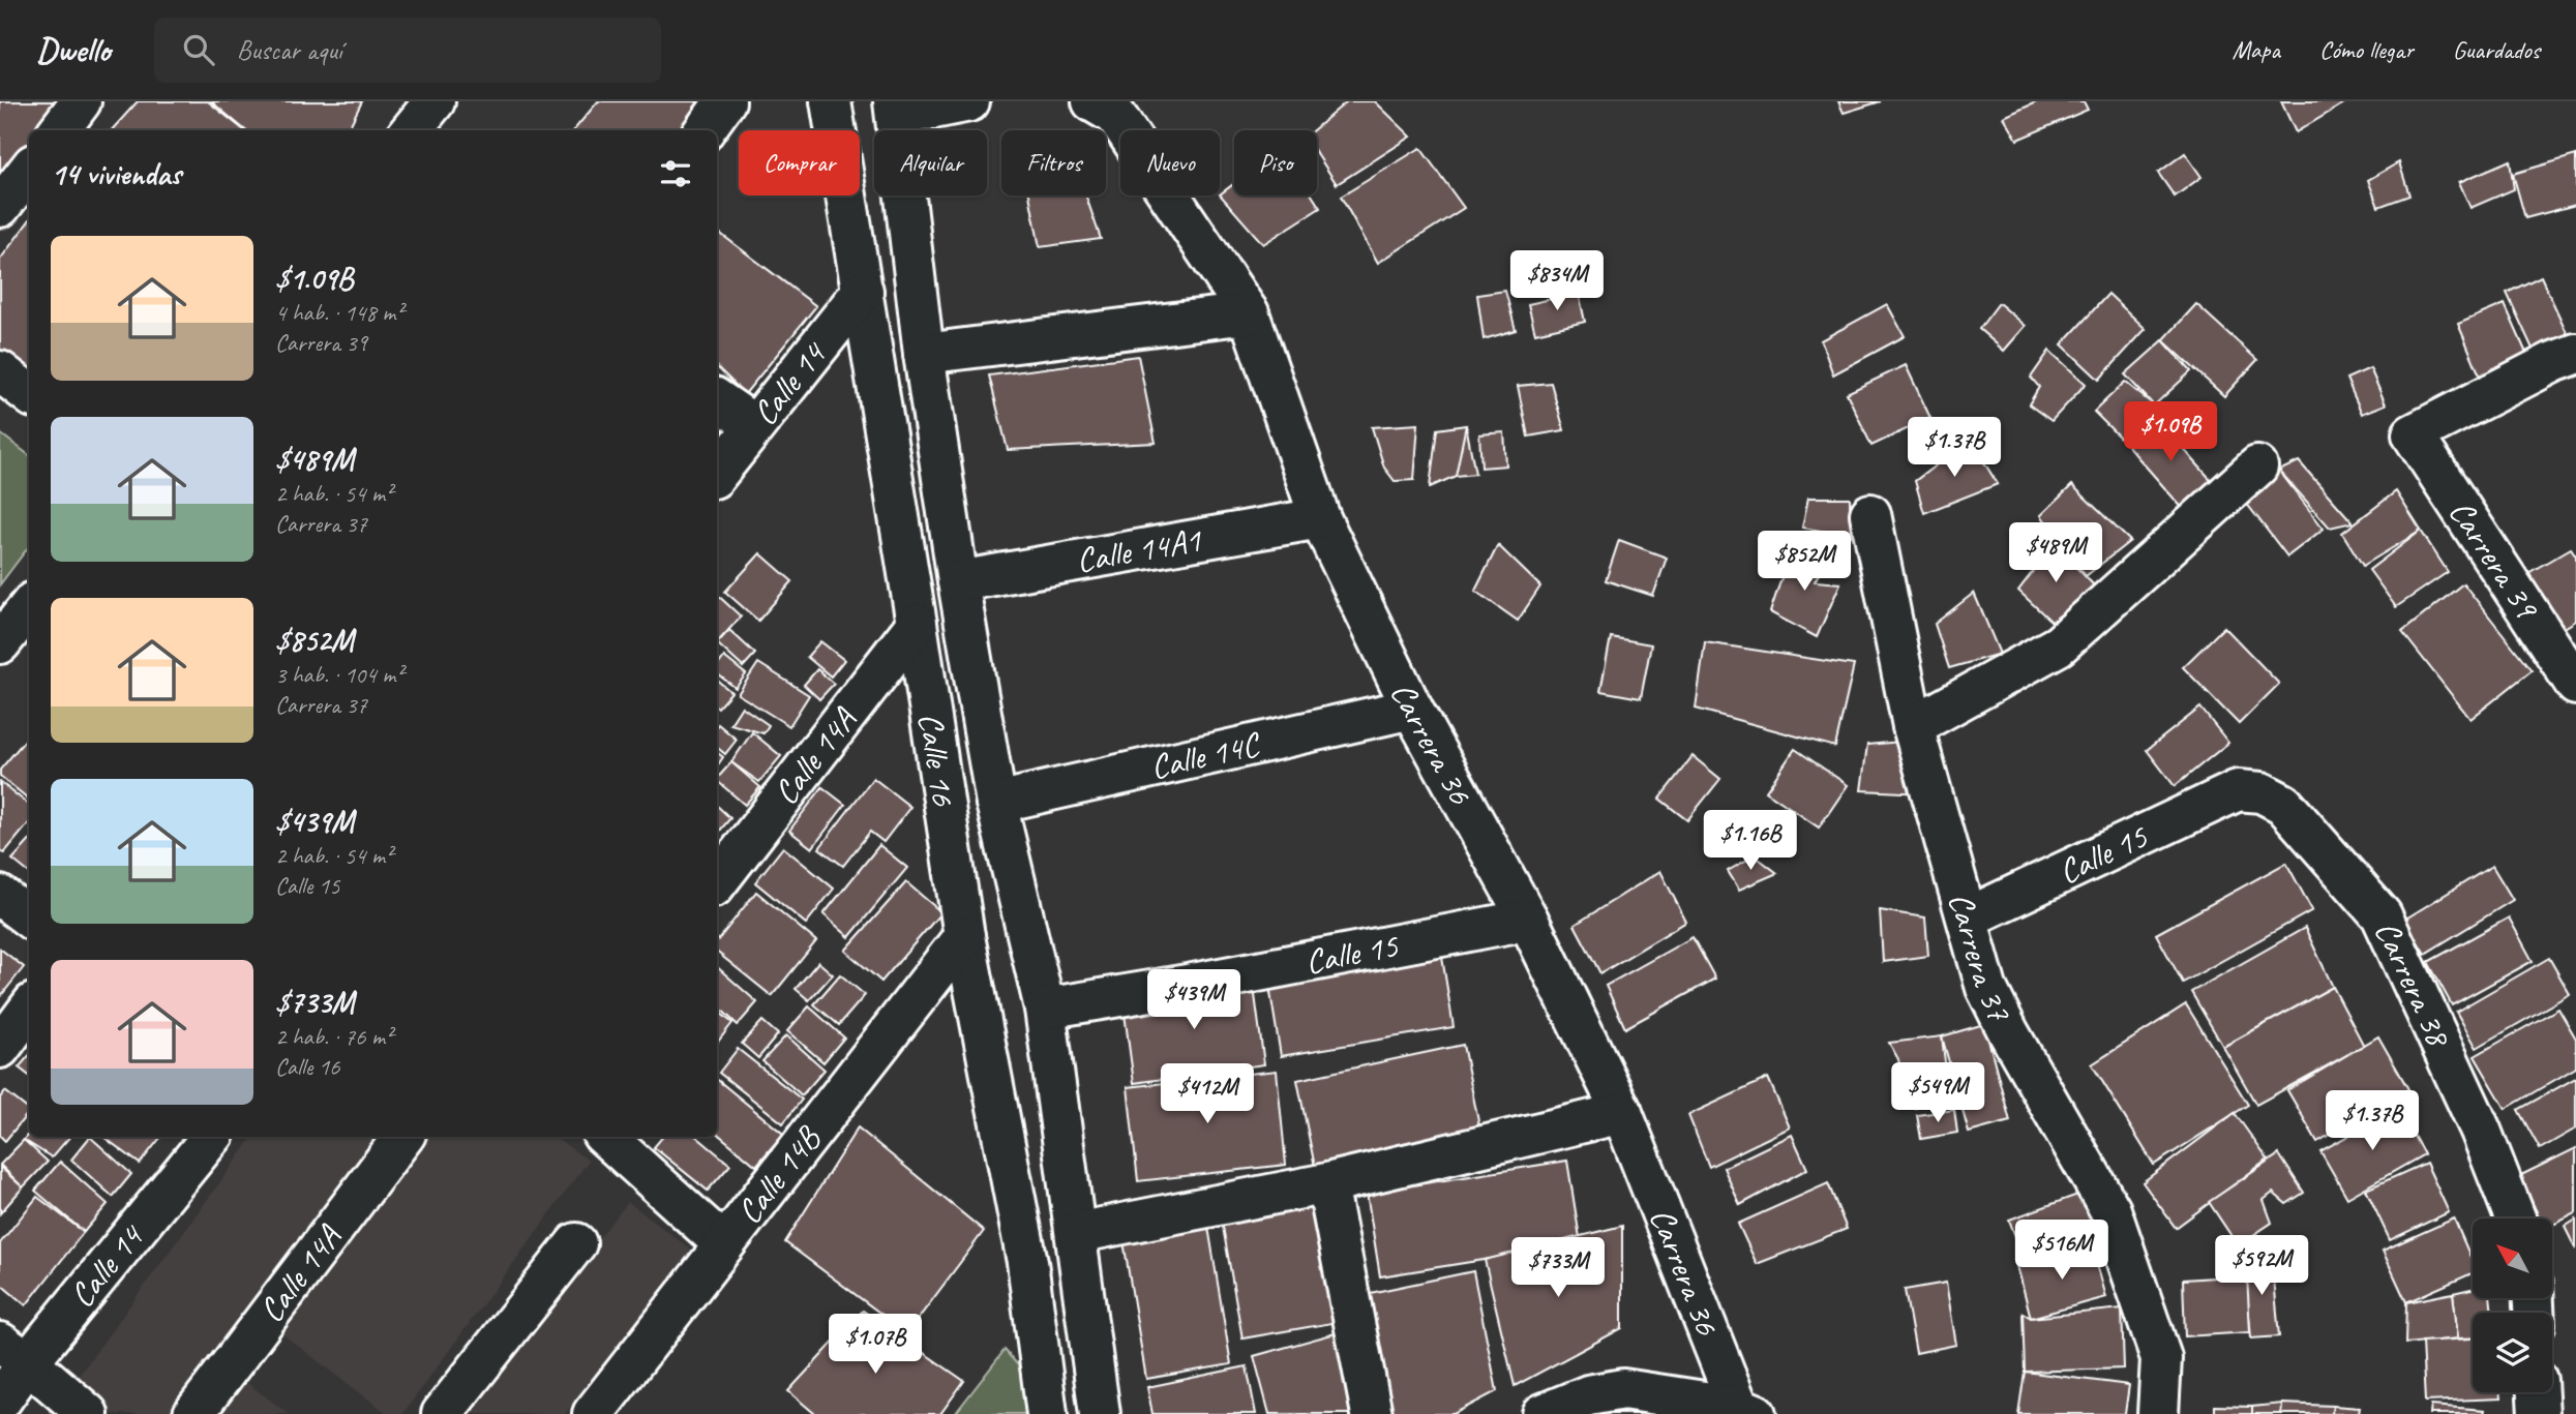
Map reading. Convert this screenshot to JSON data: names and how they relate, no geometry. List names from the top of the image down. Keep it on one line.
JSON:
{"streets":{"street":["Calle 14","Calle 14A1","Carrera 39","Carrera 36","Calle 14A","Calle 14C","Calle 16","Calle 15","Carrera 37","Carrera 38","Calle 14B"]},"crossings":[["Calle 14","Calle 16"],["Calle 14A1","Carrera 36"],["Calle 14A1","Calle 16"],["Carrera 36","Calle 14C"],["Carrera 36","Calle 15"],["Calle 14A","Calle 16"],["Calle 14C","Calle 16"],["Calle 16","Calle 15"],["Calle 16","Calle 14B"],["Calle 15","Carrera 37"],["Calle 15","Carrera 38"]],"north":"top left","page":{"header":"Dwello","search":"Buscar aquí","nav":["Mapa","Cómo llegar","Guardados"],"chip":["Comprar","Alquilar","Filtros","Nuevo","Piso"],"heading":"14 viviendas","list":[{"name":"$1.09B","note":"4 hab. · 148 m² · Carrera 39"},{"name":"$489M","note":"2 hab. · 54 m² · Carrera 37"},{"name":"$852M","note":"3 hab. · 104 m² · Carrera 37"},{"name":"$439M","note":"2 hab. · 54 m² · Calle 15"},{"name":"$733M","note":"2 hab. · 76 m² · Calle 16"}],"price":["$834M","$1.09B","$1.37B","$489M","$852M","$1.16B","$439M","$549M","$412M","$1.37B","$516M","$592M","$733M","$1.07B"]}}
